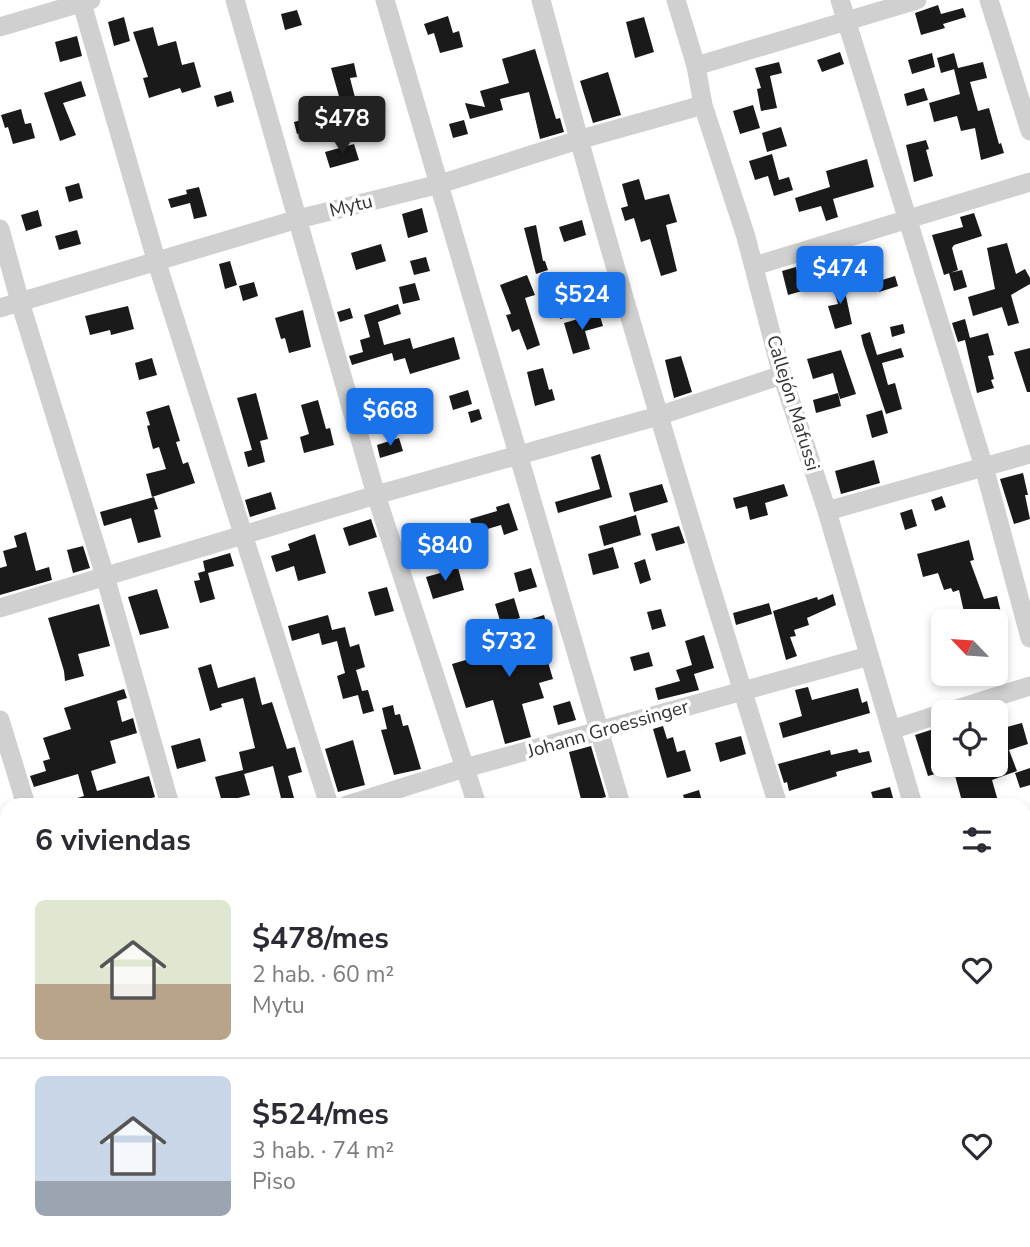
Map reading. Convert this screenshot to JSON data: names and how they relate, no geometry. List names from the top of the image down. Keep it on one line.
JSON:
{"streets":{"street":["Mytu","Callejón Mafussi","Johann Groessinger"]},"crossings":[["Mytu","Callejón Mafussi"],["Callejón Mafussi","Johann Groessinger"]],"north":"top left","page":{"price":["$478","$474","$524","$668","$840","$732"],"heading":"6 viviendas","list":[{"name":"$478/mes","note":"2 hab. · 60 m² · Mytu"},{"name":"$524/mes","note":"3 hab. · 74 m² · Piso"}]}}
